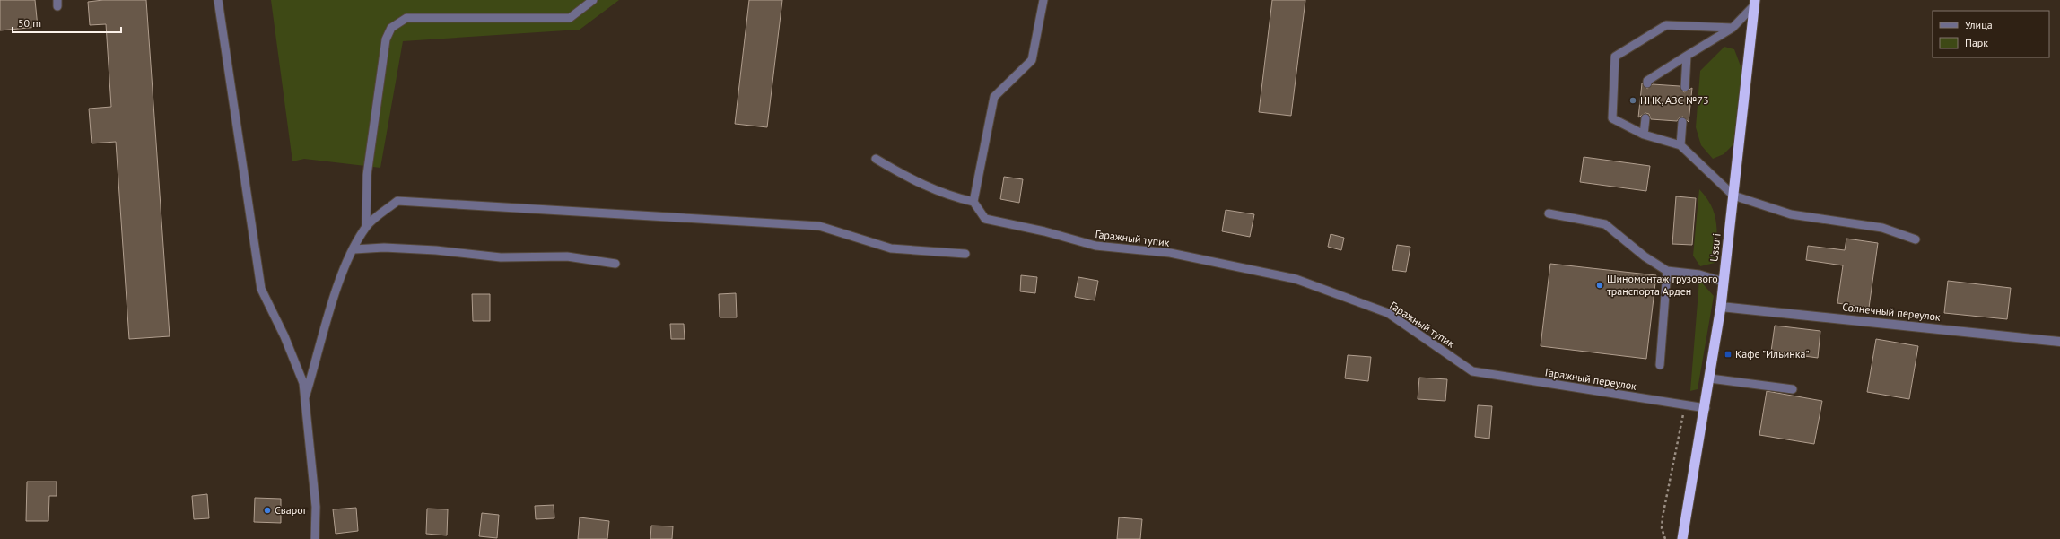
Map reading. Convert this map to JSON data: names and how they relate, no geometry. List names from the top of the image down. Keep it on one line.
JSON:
{"streets":{"highway":["Ussuri"],"street":["Солнечный переулок"],"lane":["Гаражный тупик","Гаражный переулок"]},"crossings":[["Гаражный тупик","Гаражный переулок"],["Ussuri","Солнечный переулок"],["Ussuri","Гаражный переулок"]],"places":{"other":["ННК, АЗС №73","Шиномонтаж грузового транспорта Арден","Сварог"],"transit":["Кафе \"Ильинка\""]},"legend":["Улица","Парк"],"scale_bar":"50 m"}
